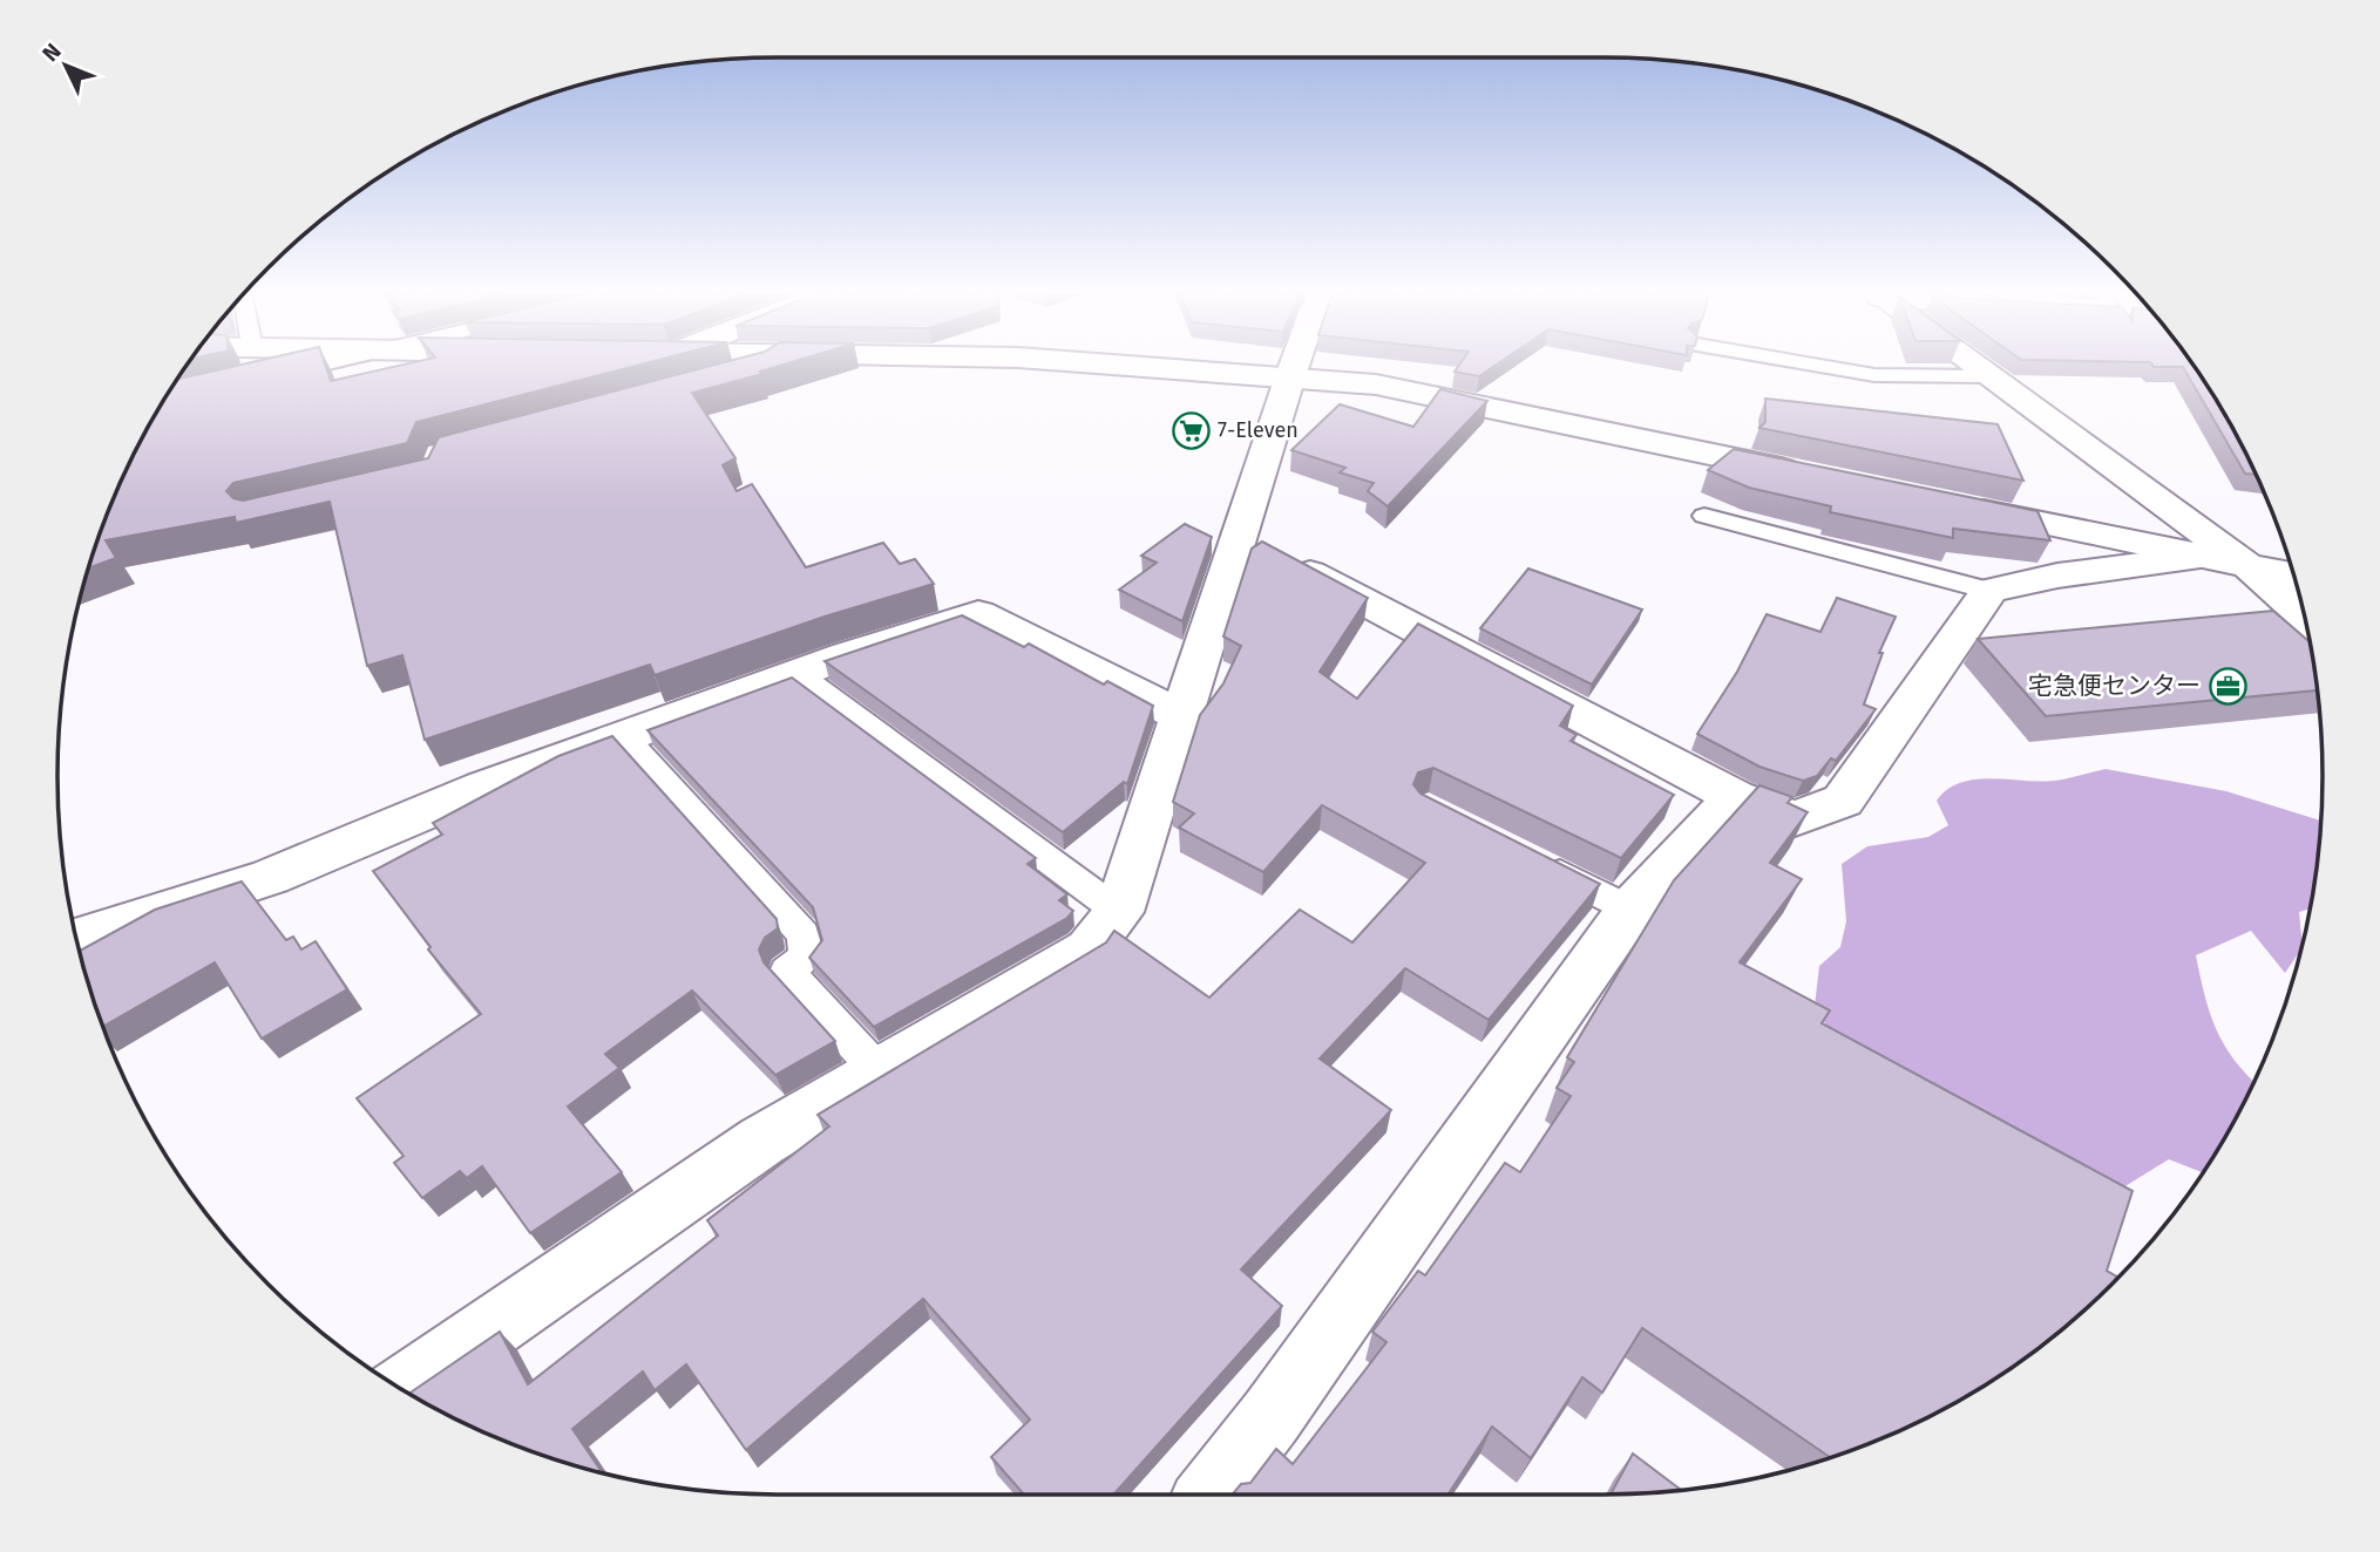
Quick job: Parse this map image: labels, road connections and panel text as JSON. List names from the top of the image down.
{
  "places": {
    "supermarket": ["7-Eleven"],
    "office": ["宅急便センター"]
  },
  "north": "top left"
}
